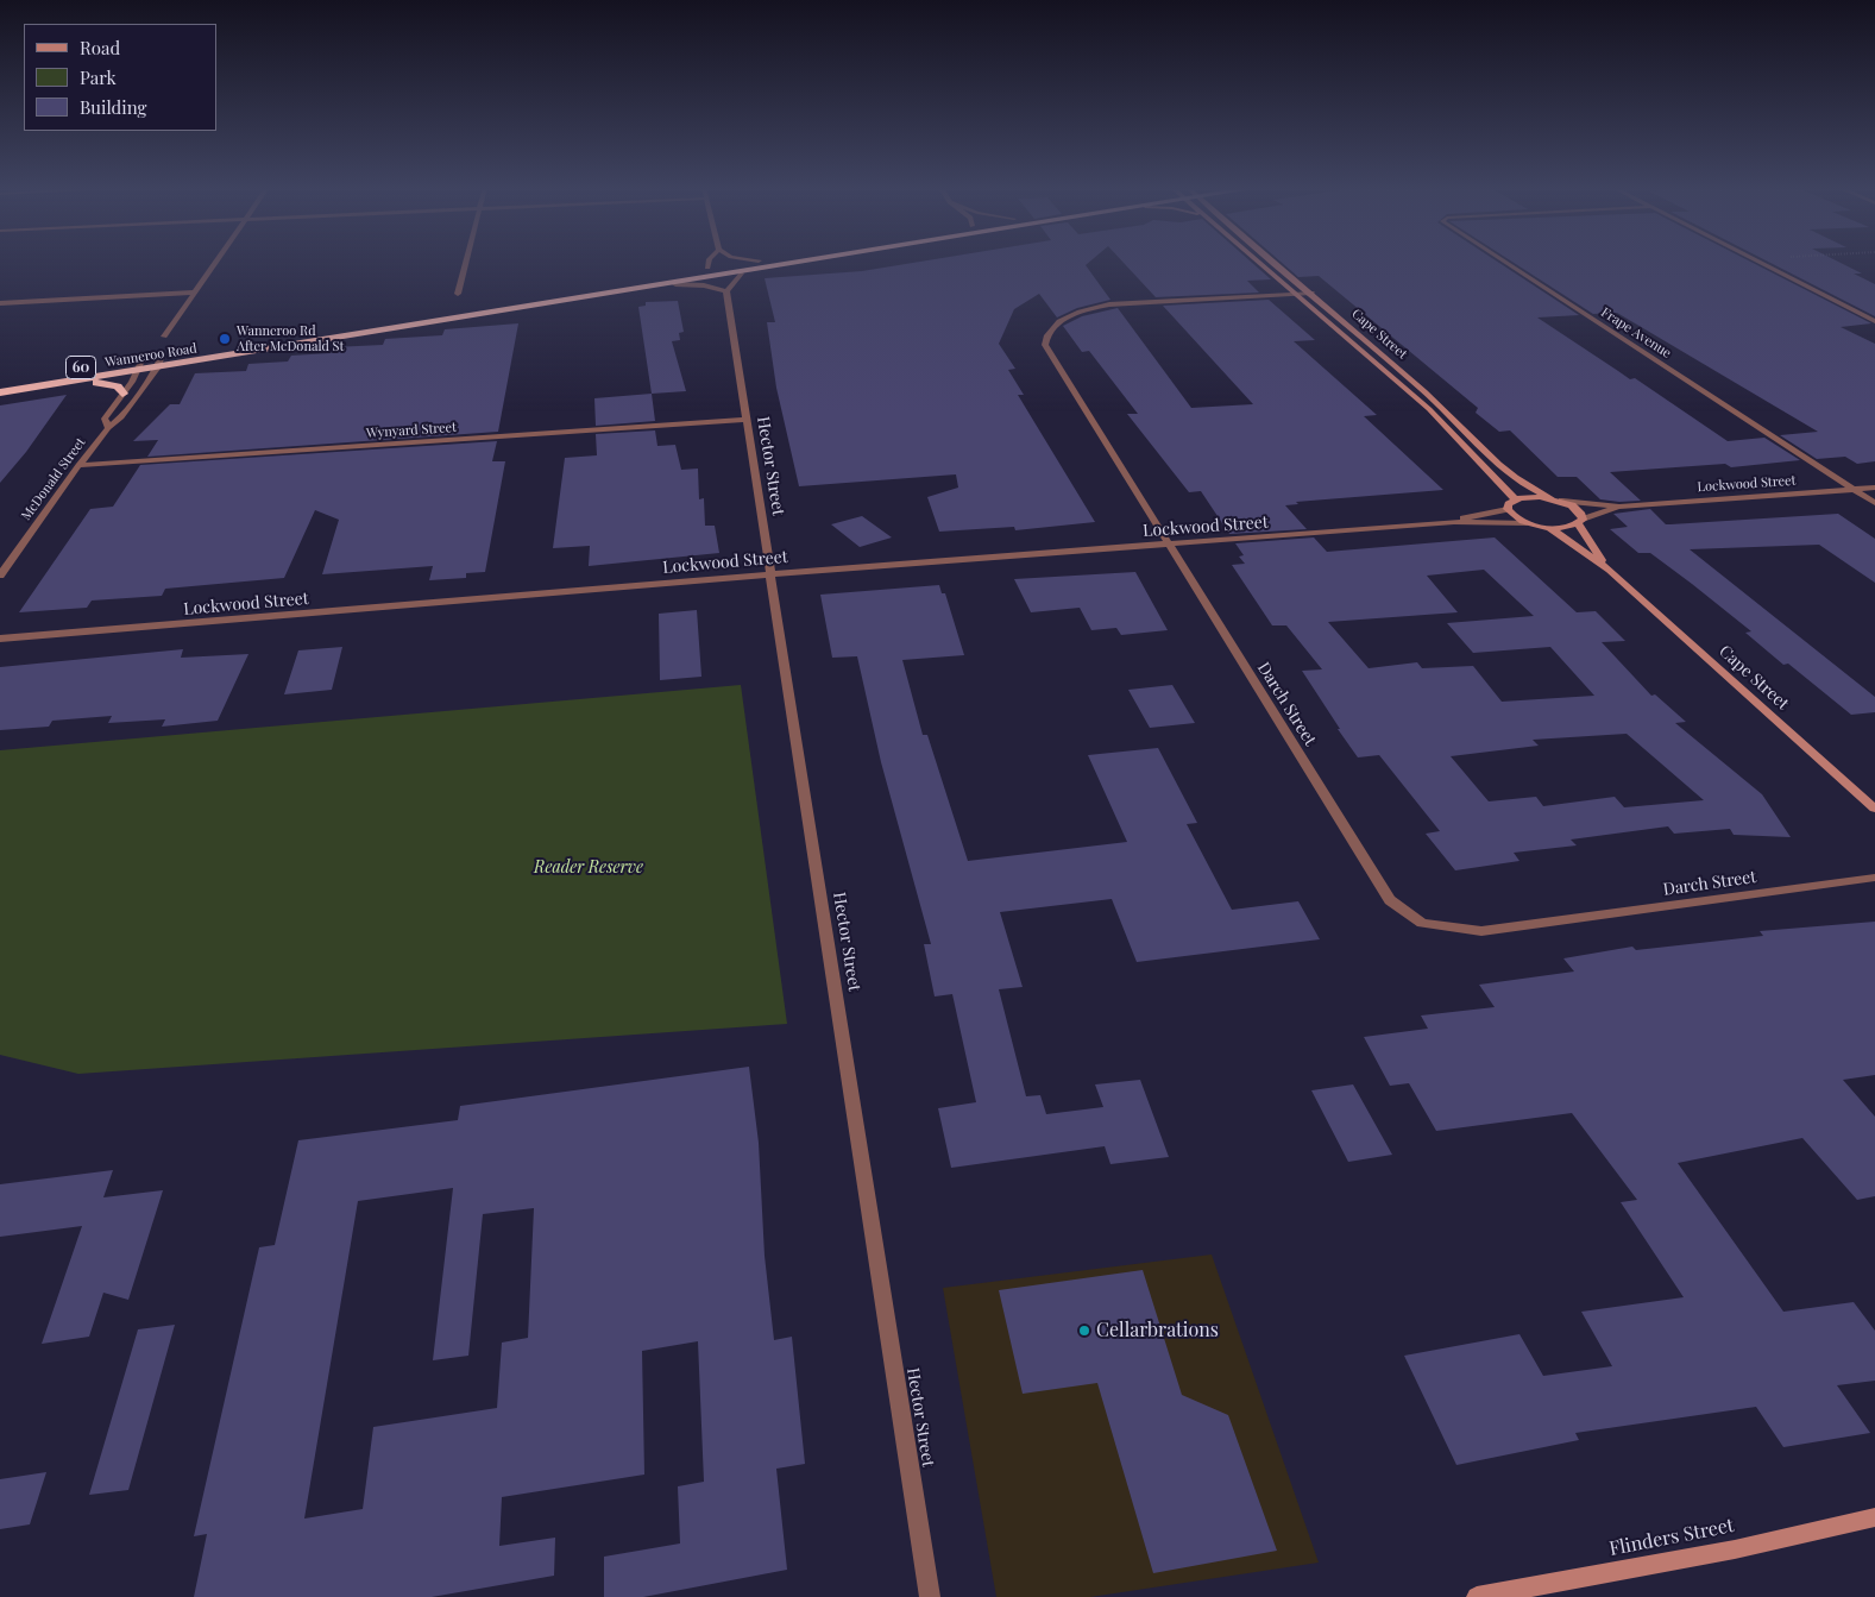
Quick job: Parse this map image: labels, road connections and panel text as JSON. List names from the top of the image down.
{
  "streets": {
    "highway": ["Wanneroo Road", "60"],
    "street": [
      "Frape Avenue",
      "Cape Street",
      "Wynyard Street",
      "Hector Street",
      "McDonald Street",
      "Lockwood Street",
      "Darch Street",
      "Flinders Street"
    ]
  },
  "crossings": [
    ["Frape Avenue", "Lockwood Street"],
    ["Cape Street", "Lockwood Street"],
    ["Cape Street", "Darch Street"],
    ["Wanneroo Road", "McDonald Street"],
    ["Wynyard Street", "Hector Street"],
    ["Wynyard Street", "McDonald Street"],
    ["Hector Street", "Lockwood Street"],
    ["Lockwood Street", "Darch Street"]
  ],
  "parks": ["Reader Reserve"],
  "places": ["Wanneroo Rd After McDonald St", "Cellarbrations"],
  "legend": ["Road", "Park", "Building"]
}
